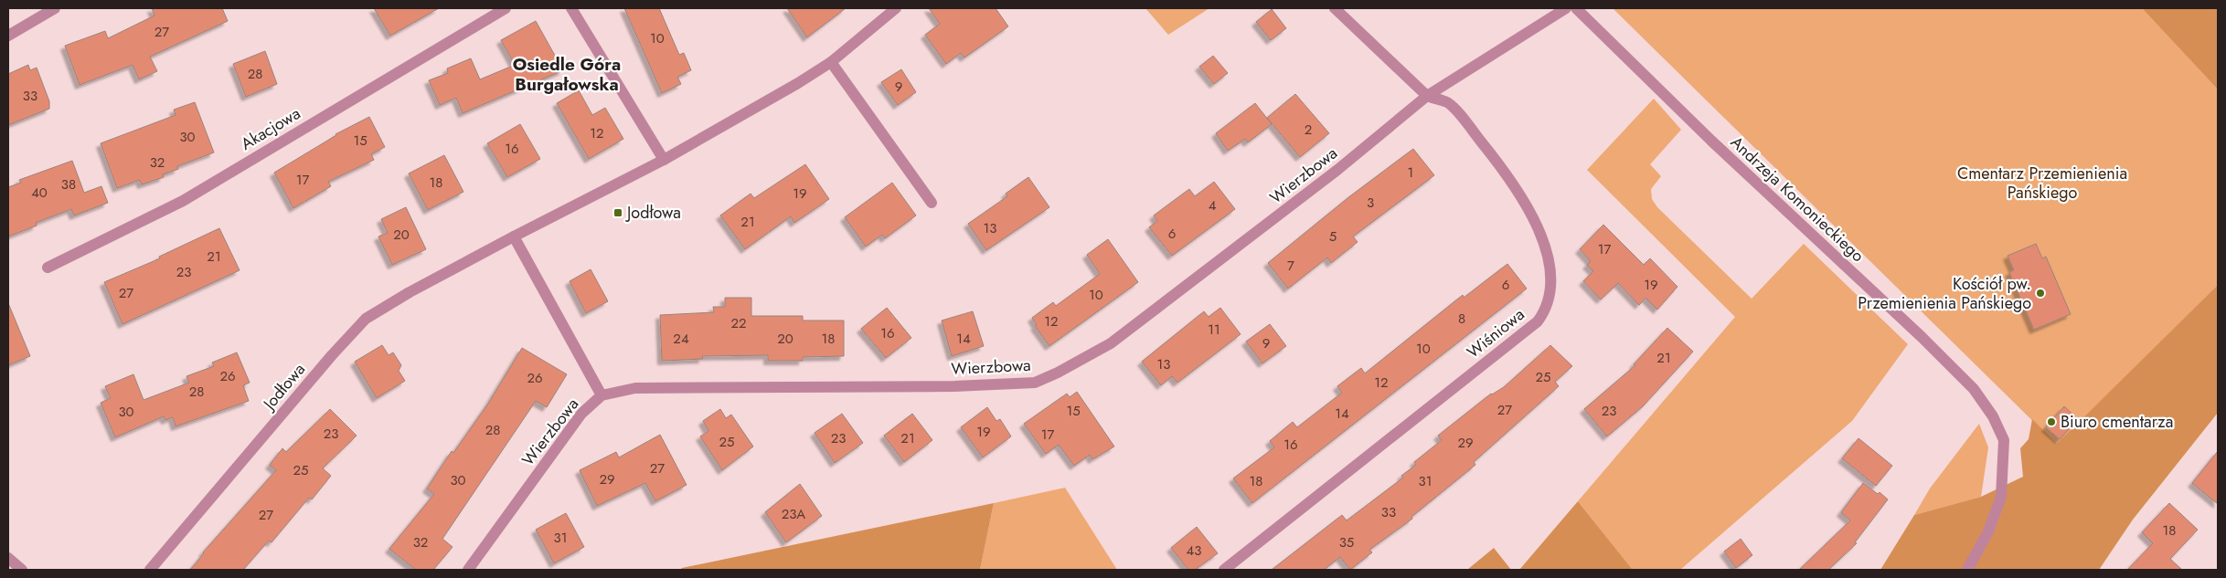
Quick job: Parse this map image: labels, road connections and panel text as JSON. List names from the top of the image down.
{
  "streets": {
    "street": [
      "Akacjowa",
      "Wierzbowa",
      "Andrzeja Komonieckiego",
      "Wiśniowa",
      "Jodłowa"
    ]
  },
  "crossings": [
    ["Wierzbowa", "Wiśniowa"]
  ],
  "districts": ["Osiedle Góra Burgałowska"],
  "parks": ["Cmentarz Przemienienia Pańskiego"],
  "places": {
    "transit": ["Jodłowa"],
    "other": ["Kościół pw. Przemienienia Pańskiego", "Biuro cmentarza"]
  },
  "house_numbers": [
    "27",
    "10",
    "28",
    "9",
    "33",
    "2",
    "12",
    "30",
    "15",
    "16",
    "32",
    "1",
    "17",
    "18",
    "38",
    "40",
    "19",
    "3",
    "4",
    "21",
    "13",
    "6",
    "20",
    "5",
    "17",
    "21",
    "7",
    "23",
    "6",
    "19",
    "27",
    "10",
    "8",
    "12",
    "22",
    "11",
    "16",
    "24",
    "20",
    "18",
    "14",
    "9",
    "10",
    "21",
    "13",
    "26",
    "25",
    "26",
    "12",
    "28",
    "27",
    "15",
    "23",
    "30",
    "14",
    "28",
    "19",
    "23",
    "17",
    "23",
    "21",
    "25",
    "29",
    "16",
    "27",
    "25",
    "29",
    "30",
    "18",
    "31",
    "33",
    "23A",
    "27",
    "18",
    "31",
    "32",
    "35",
    "43"
  ]
}
